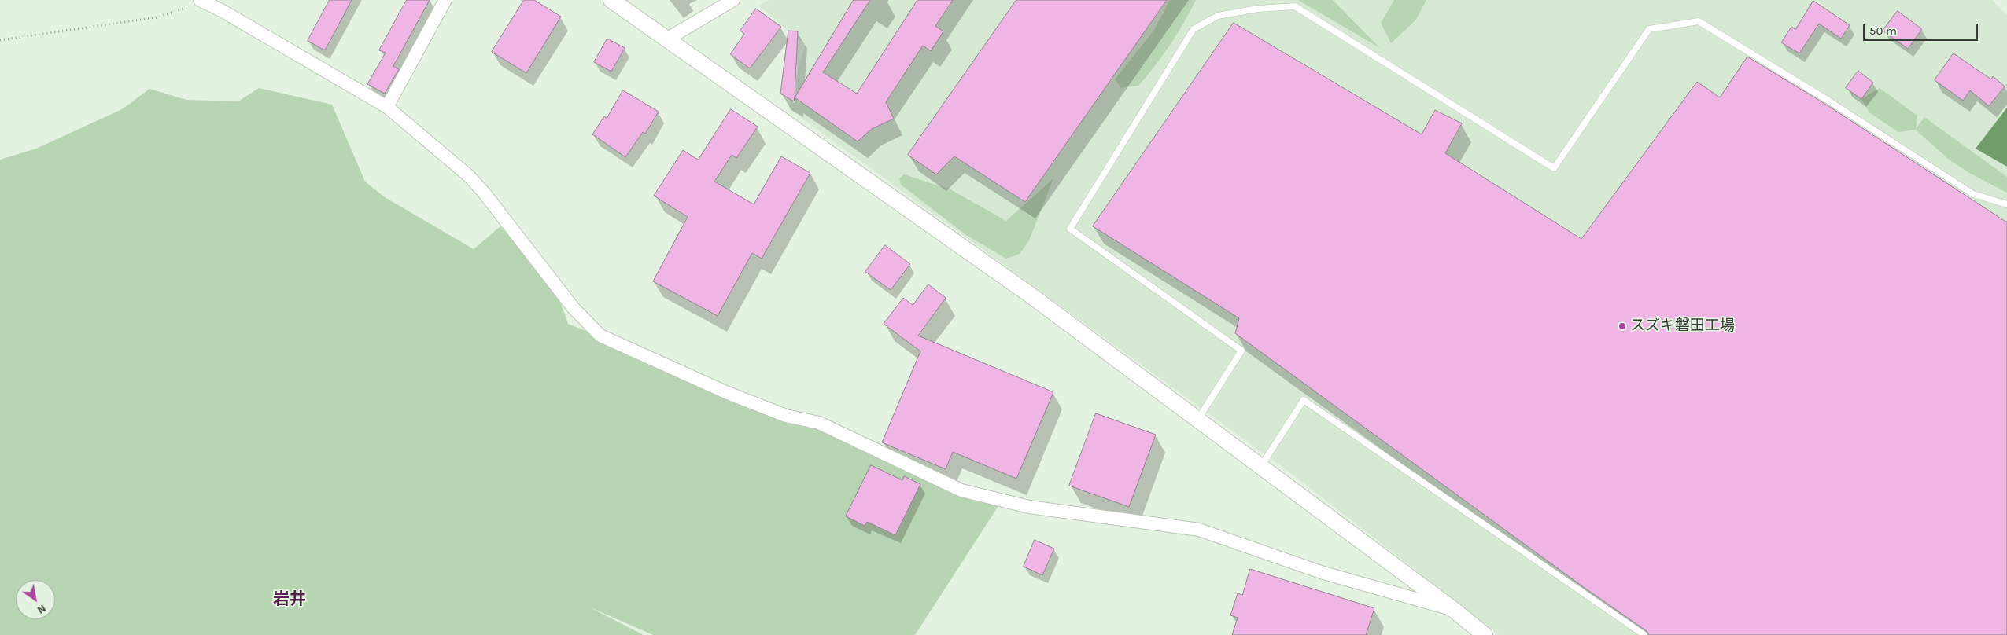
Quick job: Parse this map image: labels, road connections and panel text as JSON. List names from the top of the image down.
{
  "districts": ["岩井"],
  "places": ["スズキ磐田工場"],
  "scale_bar": "50 m",
  "north": "bottom right"
}
